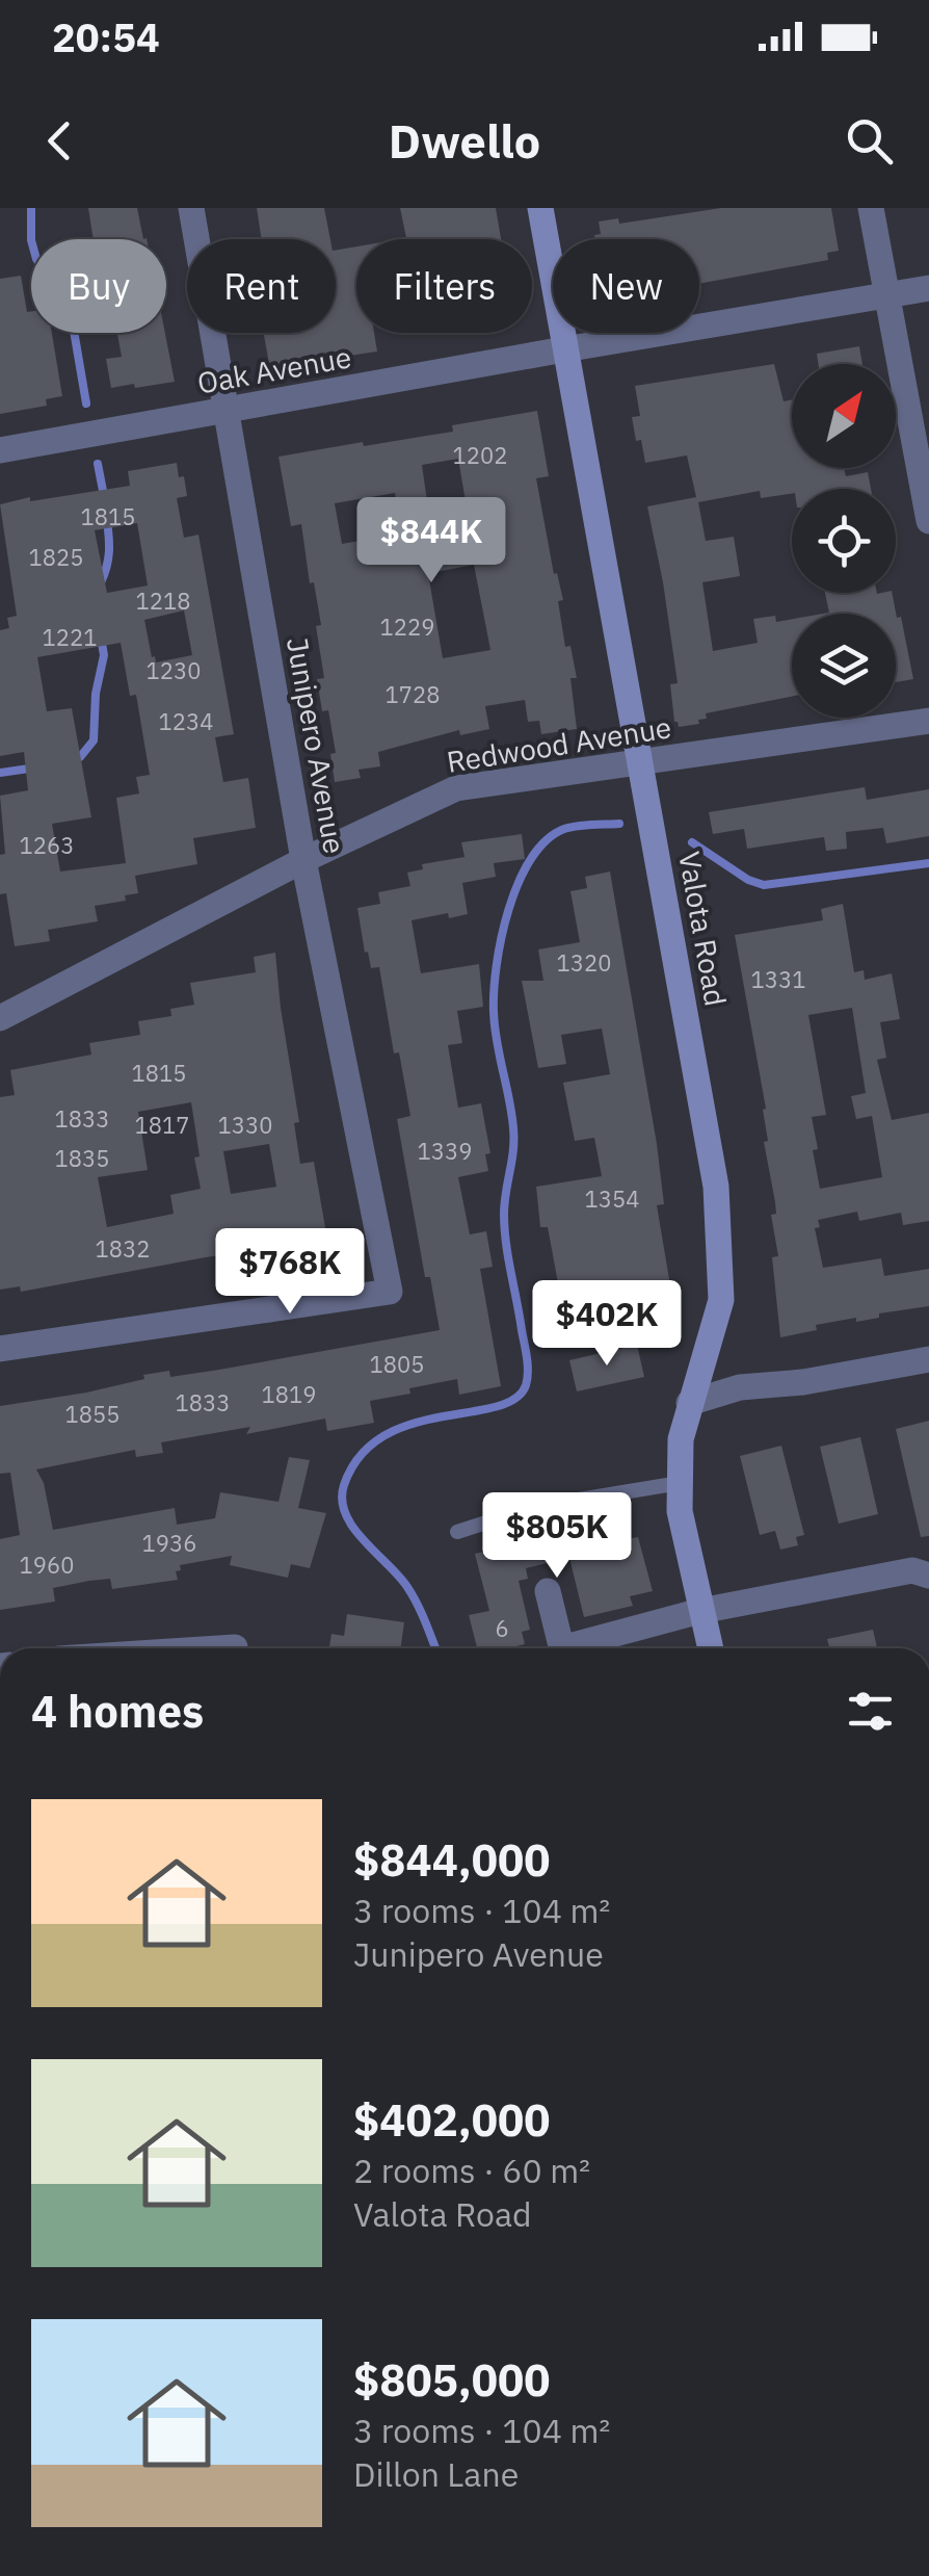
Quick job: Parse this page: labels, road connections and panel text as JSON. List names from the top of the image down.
{
  "streets": {
    "street": [
      "Oak Avenue",
      "Redwood Avenue",
      "Junipero Avenue",
      "Valota Road"
    ]
  },
  "crossings": [
    ["Oak Avenue", "Junipero Avenue"],
    ["Oak Avenue", "Valota Road"],
    ["Redwood Avenue", "Junipero Avenue"],
    ["Redwood Avenue", "Valota Road"]
  ],
  "house_numbers": [
    "1202",
    "1815",
    "1825",
    "1218",
    "1229",
    "1221",
    "1230",
    "1728",
    "1234",
    "1263",
    "1320",
    "1331",
    "1815",
    "1833",
    "1817",
    "1330",
    "1339",
    "1835",
    "1354",
    "1832",
    "1805",
    "1819",
    "1833",
    "1855",
    "1936",
    "1960",
    "6"
  ],
  "north": "top right",
  "page": {
    "status": "20:54",
    "header": "Dwello",
    "chip": [
      "Buy",
      "Rent",
      "Filters",
      "New"
    ],
    "price": [
      "$844K",
      "$768K",
      "$402K",
      "$805K"
    ],
    "heading": "4 homes",
    "list": [
      {
        "name": "$844,000",
        "note": "3 rooms · 104 m² · Junipero Avenue"
      },
      {
        "name": "$402,000",
        "note": "2 rooms · 60 m² · Valota Road"
      },
      {
        "name": "$805,000",
        "note": "3 rooms · 104 m² · Dillon Lane"
      }
    ]
  }
}
